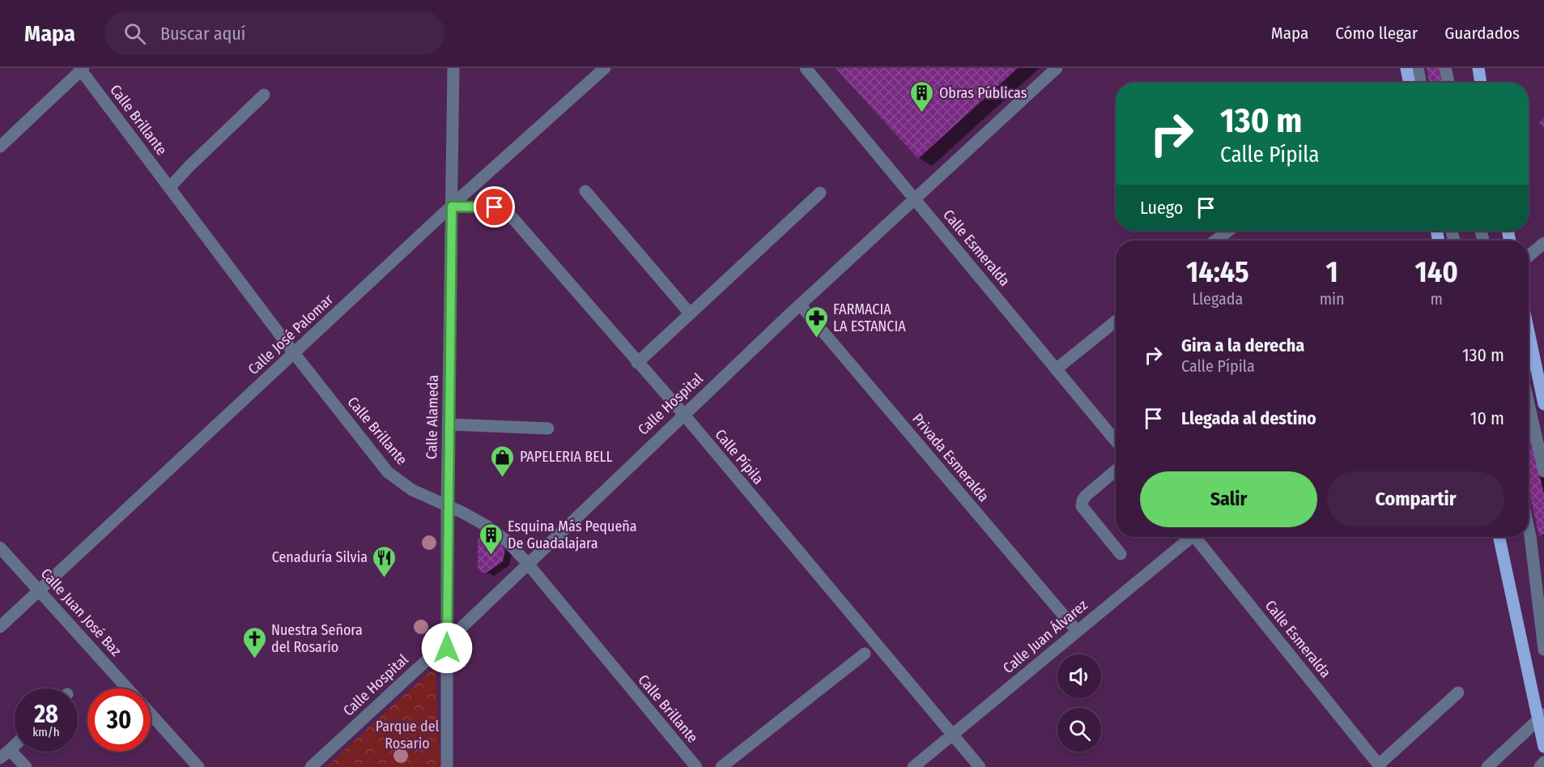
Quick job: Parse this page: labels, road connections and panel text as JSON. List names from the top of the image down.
{
  "streets": {
    "street": [
      "Calle Brillante",
      "Calle Esmeralda",
      "Calle José Palomar",
      "Calle Hospital",
      "Calle Alameda",
      "Calle Pípila",
      "Privada Esmeralda",
      "Calle Juan José Baz",
      "Calle Juan Álvarez"
    ]
  },
  "crossings": [
    ["Calle Brillante", "Calle José Palomar"],
    ["Calle Brillante", "Calle Hospital"],
    ["Calle Brillante", "Calle Alameda"],
    ["Calle Esmeralda", "Calle Hospital"],
    ["Calle José Palomar", "Calle Alameda"],
    ["Calle José Palomar", "Calle Pípila"],
    ["Calle José Palomar", "Calle Juan José Baz"],
    ["Calle Hospital", "Calle Alameda"],
    ["Calle Hospital", "Calle Pípila"],
    ["Calle Hospital", "Privada Esmeralda"],
    ["Calle Alameda", "Calle Pípila"],
    ["Calle Pípila", "Calle Juan Álvarez"],
    ["Privada Esmeralda", "Calle Juan Álvarez"]
  ],
  "parks": ["Parque del Rosario"],
  "places": {
    "building": ["Obras Públicas", "Esquina Más Pequeña De Guadalajara"],
    "pharmacy": ["FARMACIA LA ESTANCIA"],
    "shop": ["PAPELERIA BELL"],
    "restaurant": ["Cenaduría Silvia"],
    "church": ["Nuestra Señora del Rosario"]
  },
  "page": {
    "header": "Mapa",
    "search": "Buscar aquí",
    "nav": ["Mapa", "Cómo llegar", "Guardados"],
    "turn": ["130 m", "Calle Pípila"],
    "then": "Luego",
    "eta": [
      "14:45",
      "Llegada",
      "1",
      "min",
      "140",
      "m"
    ],
    "list": [
      {
        "name": "Gira a la derecha",
        "note": "Calle Pípila",
        "value": "130 m"
      },
      {
        "name": "Llegada al destino",
        "value": "10 m"
      }
    ],
    "buttons": ["Salir", "Compartir"],
    "speed": "28 km/h",
    "limit": "30"
  }
}
